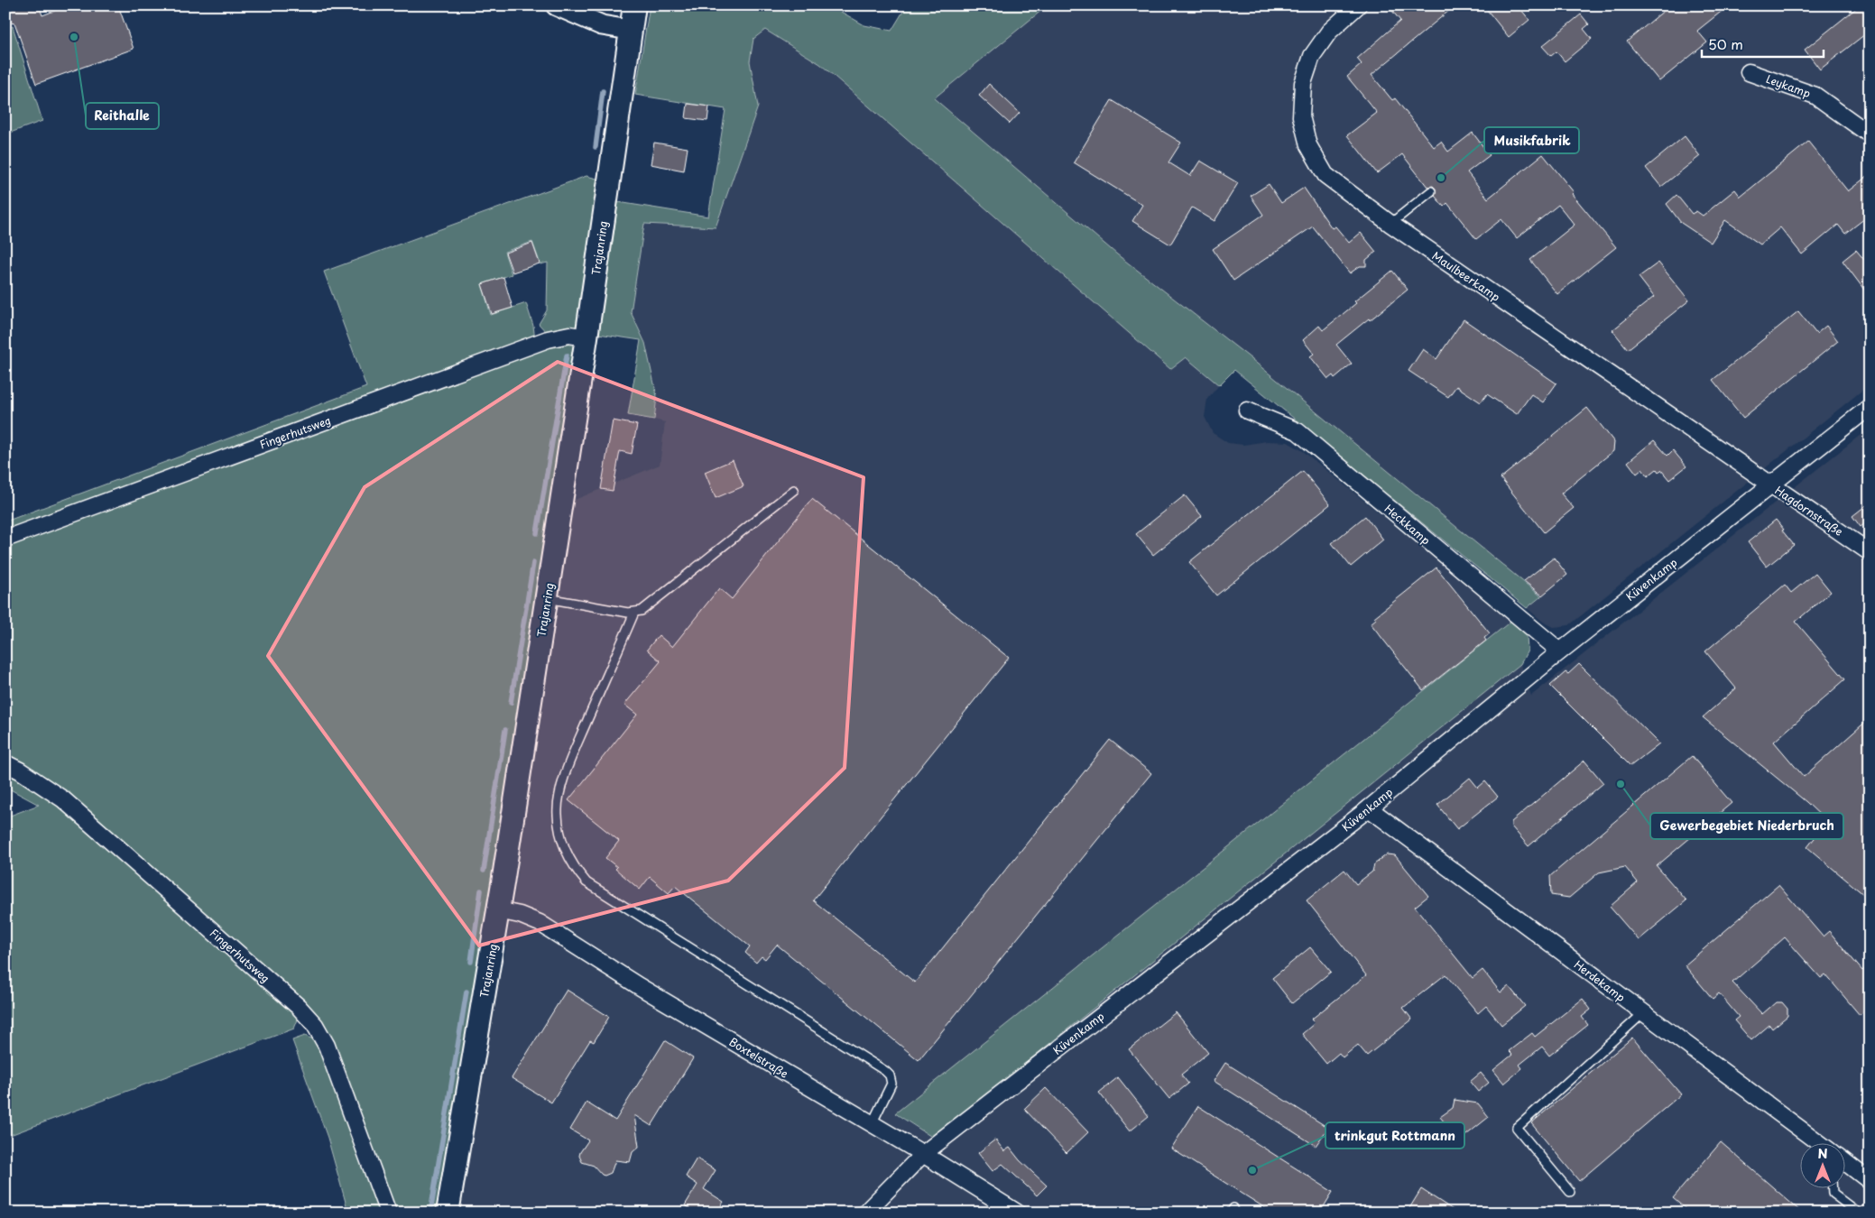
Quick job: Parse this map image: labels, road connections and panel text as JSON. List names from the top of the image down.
{
  "streets": {
    "main road": ["Trajanring"],
    "street": [
      "Leykamp",
      "Maulbeerkamp",
      "Fingerhutsweg",
      "Hagdornstraße",
      "Heckkamp",
      "Küvenkamp",
      "Herdekamp",
      "Boxtelstraße"
    ]
  },
  "crossings": [
    ["Trajanring", "Fingerhutsweg"],
    ["Trajanring", "Boxtelstraße"],
    ["Maulbeerkamp", "Hagdornstraße"],
    ["Maulbeerkamp", "Küvenkamp"],
    ["Hagdornstraße", "Küvenkamp"],
    ["Heckkamp", "Küvenkamp"],
    ["Küvenkamp", "Herdekamp"],
    ["Küvenkamp", "Boxtelstraße"]
  ],
  "places": [
    "Reithalle",
    "Musikfabrik",
    "Gewerbegebiet Niederbruch",
    "trinkgut Rottmann"
  ],
  "scale_bar": "50 m",
  "north": "top"
}
